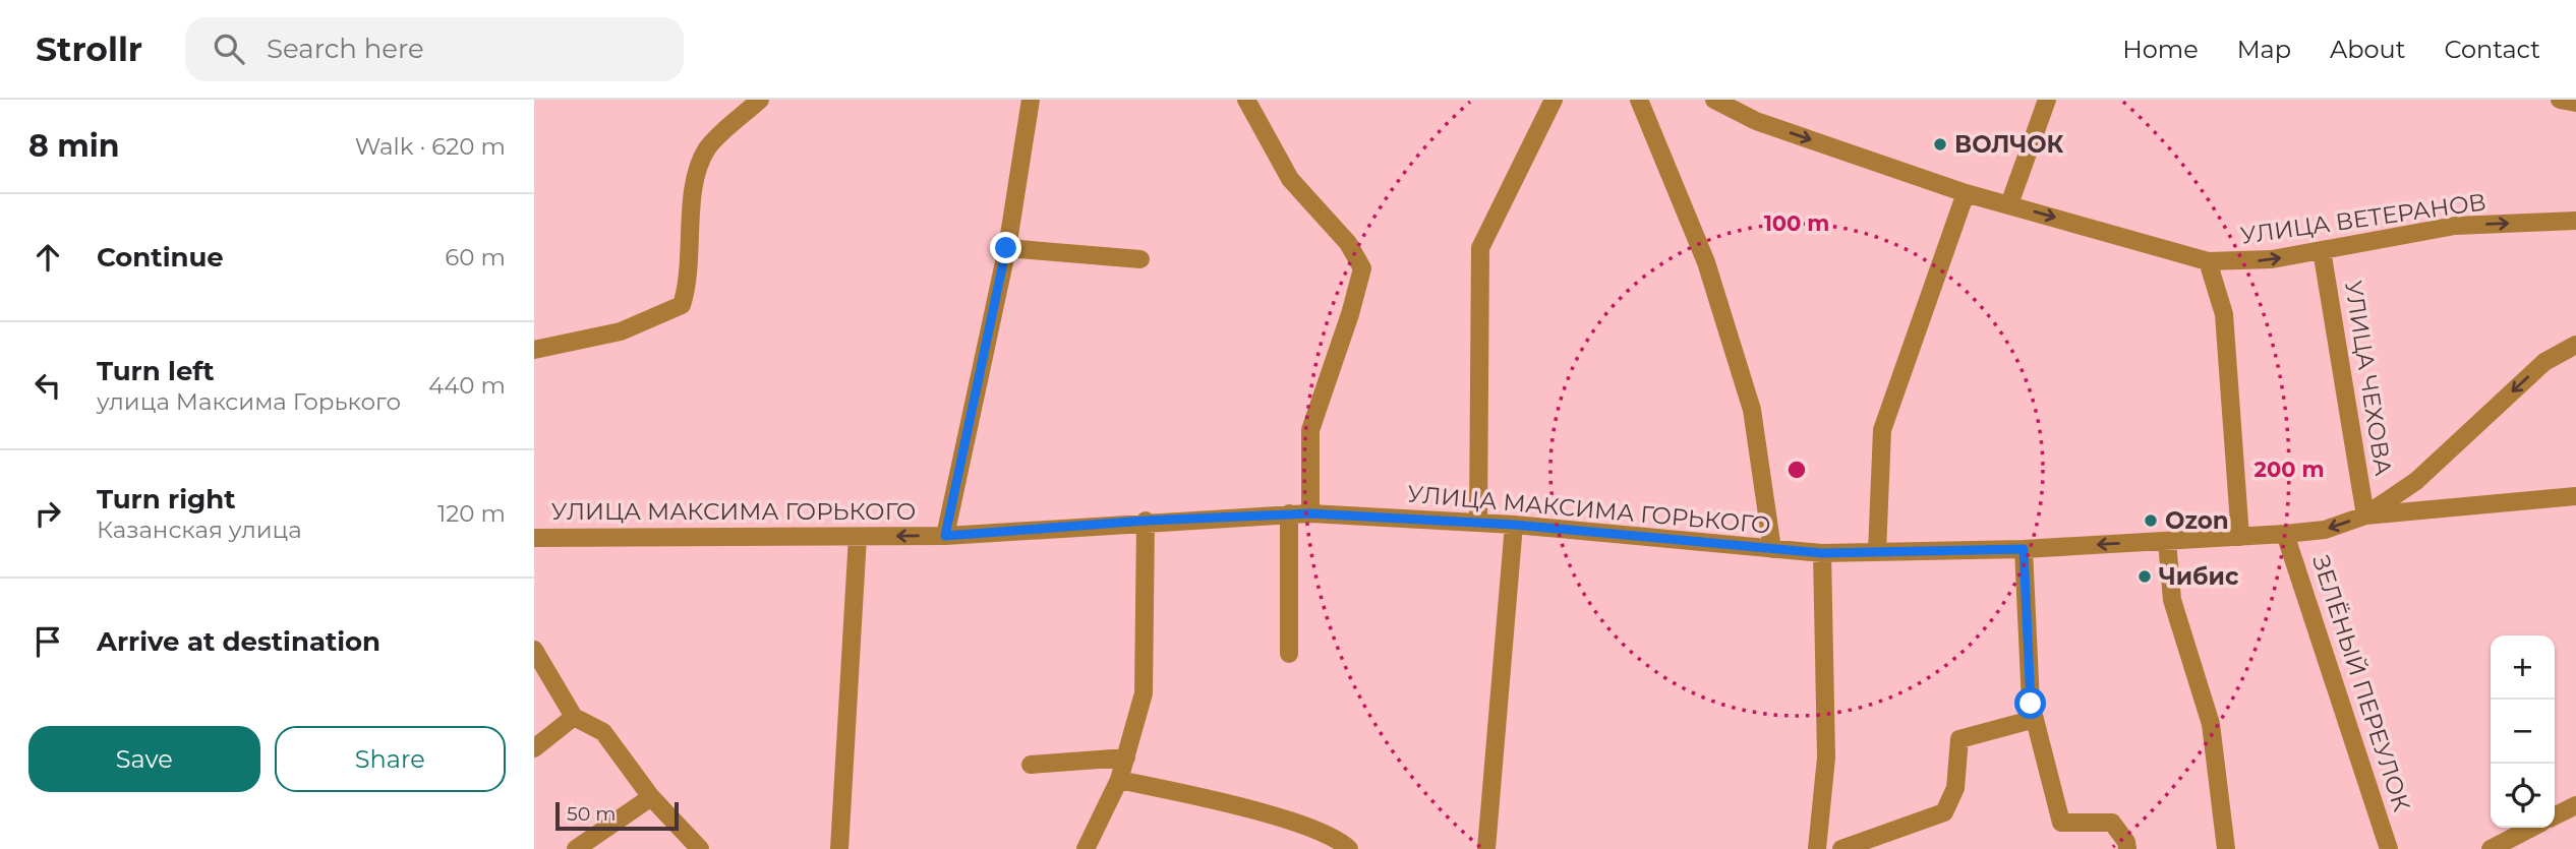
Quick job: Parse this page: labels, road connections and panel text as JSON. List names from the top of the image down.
{
  "streets": {
    "street": [
      "УЛИЦА ВЕТЕРАНОВ",
      "УЛИЦА ЧЕХОВА",
      "УЛИЦА МАКСИМА ГОРЬКОГО",
      "ЗЕЛЁНЫЙ ПЕРЕУЛОК"
    ]
  },
  "crossings": [
    ["УЛИЦА ВЕТЕРАНОВ", "УЛИЦА ЧЕХОВА"],
    ["УЛИЦА ЧЕХОВА", "УЛИЦА МАКСИМА ГОРЬКОГО"],
    ["УЛИЦА МАКСИМА ГОРЬКОГО", "ЗЕЛЁНЫЙ ПЕРЕУЛОК"]
  ],
  "one_way": ["УЛИЦА ВЕТЕРАНОВ"],
  "places": ["ВОЛЧОК", "Ozon", "Чибис"],
  "scale_bar": "50 m",
  "page": {
    "header": "Strollr",
    "search": "Search here",
    "nav": [
      "Home",
      "Map",
      "About",
      "Contact"
    ],
    "heading": ["8 min", "Walk · 620 m"],
    "list": [
      ["Continue", "60 m"],
      ["Turn left", "улица Максима Горького", "440 m"],
      ["Turn right", "Казанская улица", "120 m"],
      "Arrive at destination"
    ],
    "map_buttons": ["+", "−"],
    "buttons": ["Save", "Share"],
    "scale": "50 m"
  },
  "rings": ["100 m", "200 m"]
}
